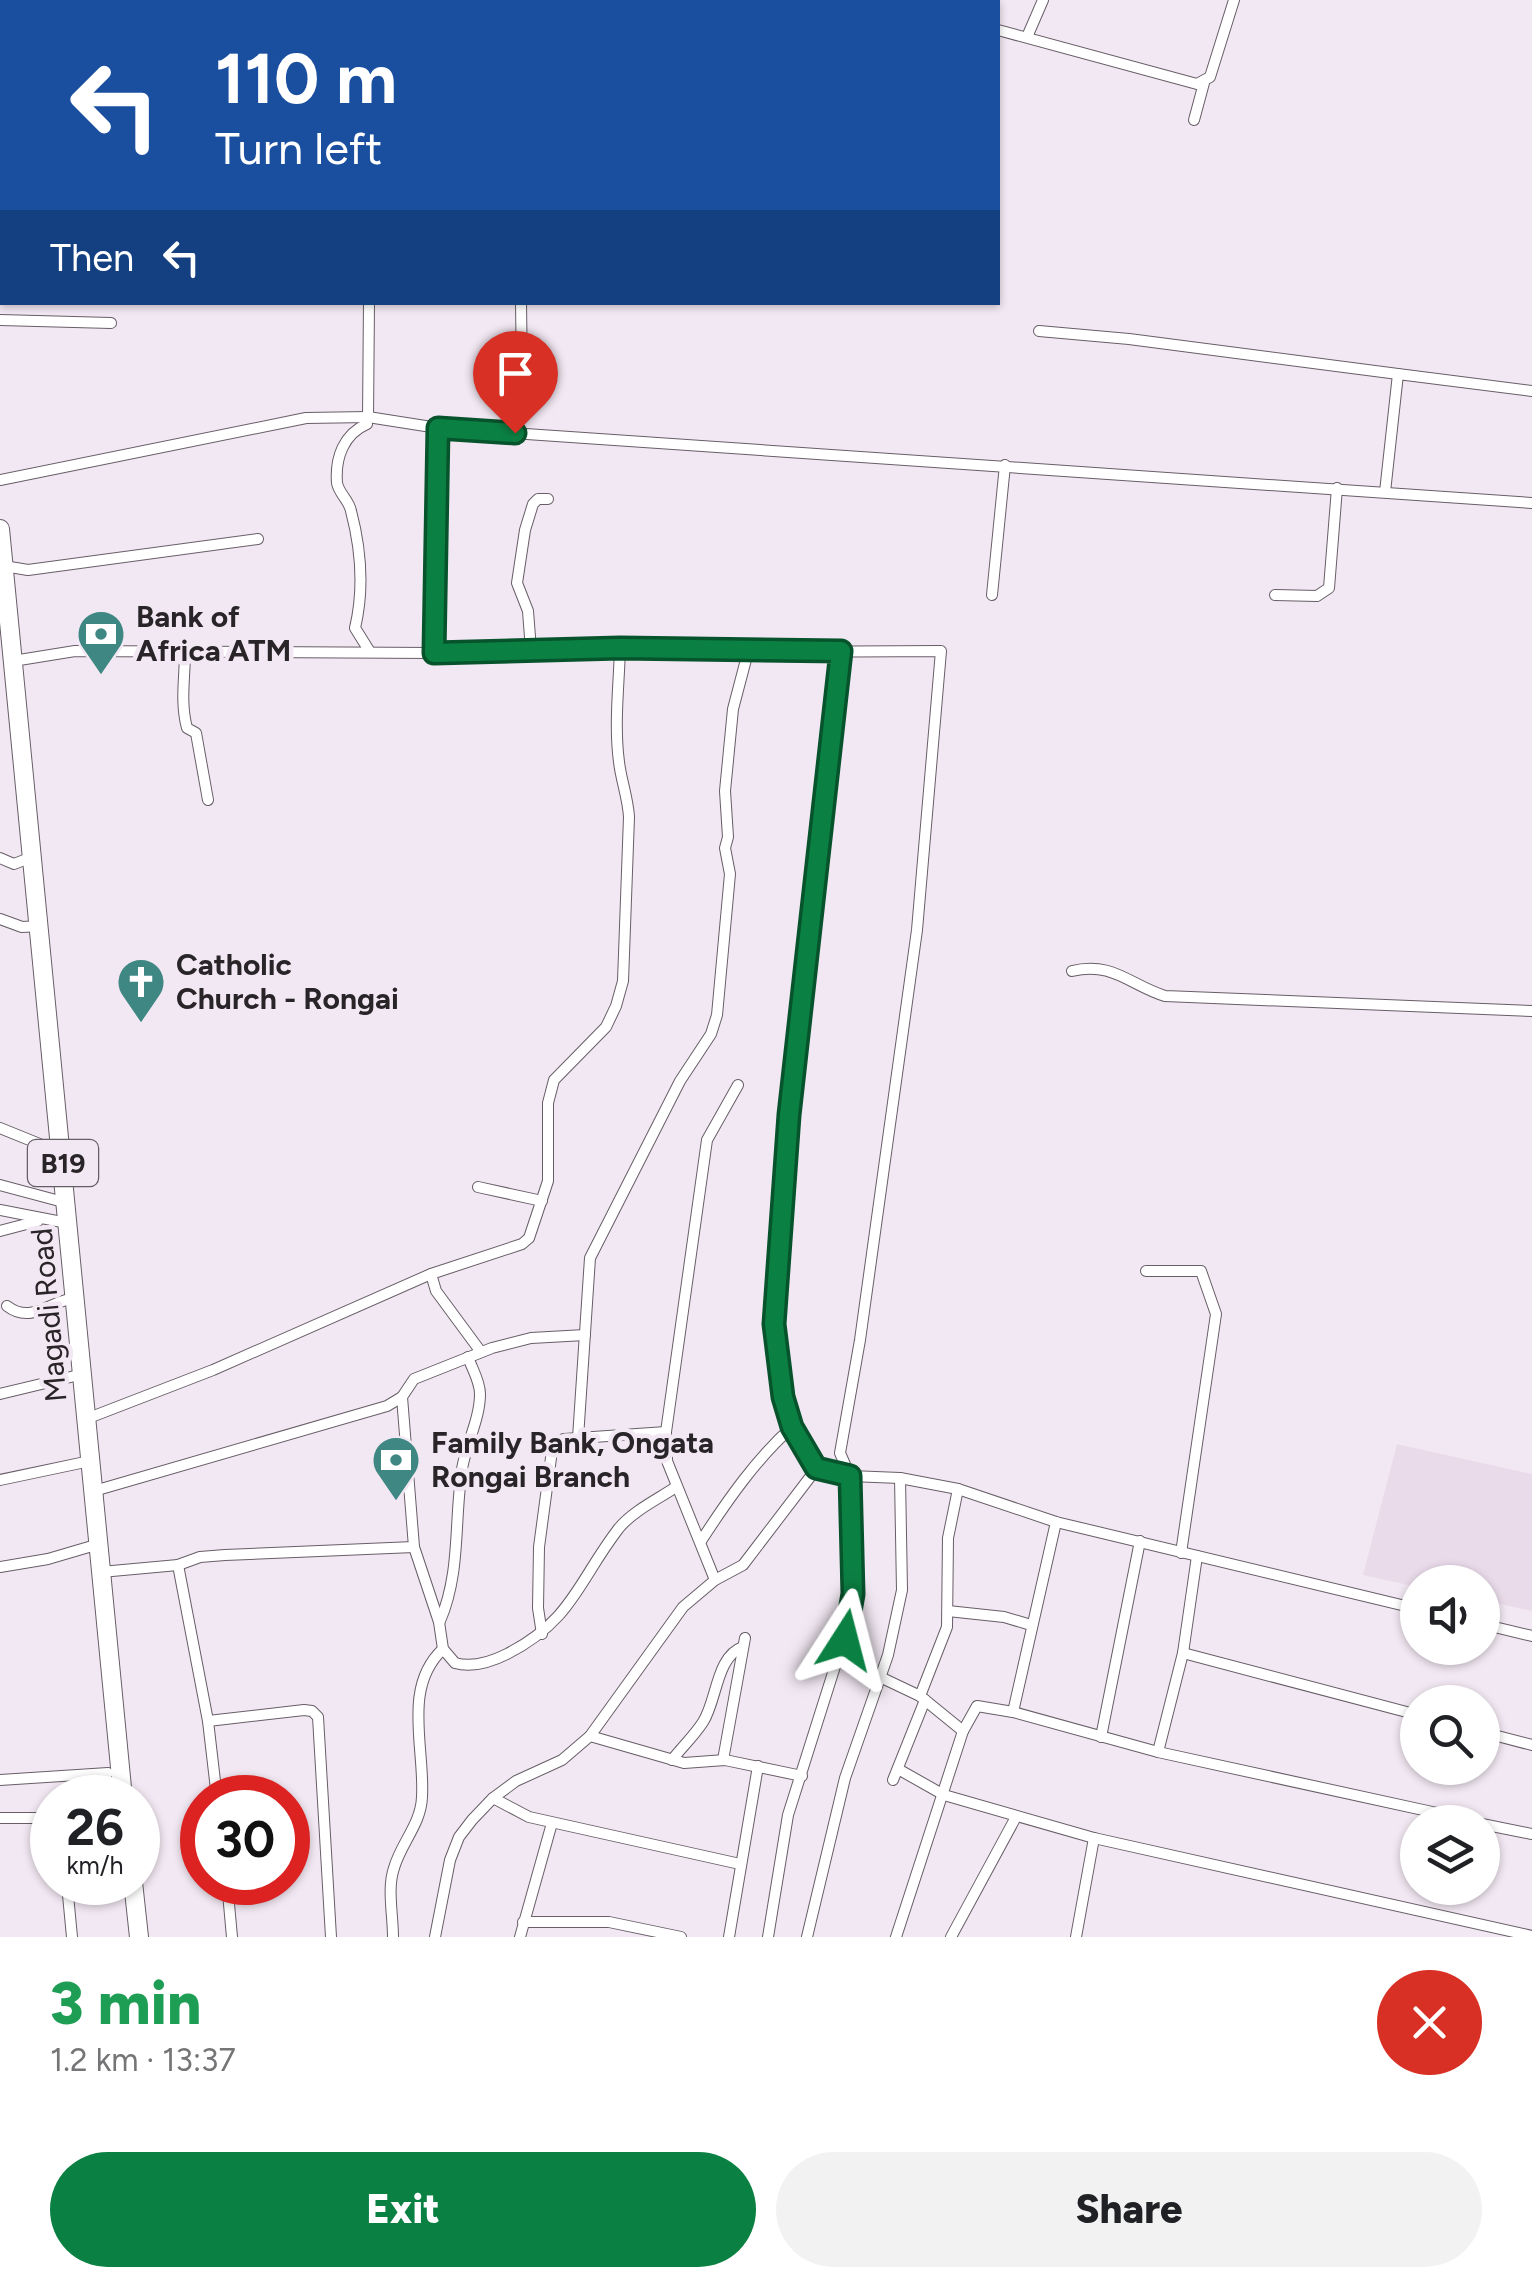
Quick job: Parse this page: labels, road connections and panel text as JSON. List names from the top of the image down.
{
  "streets": {
    "highway": ["B19", "Magadi Road"]
  },
  "places": {
    "bank": ["Bank of Africa ATM", "Family Bank, Ongata Rongai Branch"],
    "church": ["Catholic Church - Rongai"]
  },
  "page": {
    "turn": ["110 m", "Turn left"],
    "then": "Then",
    "speed": "26 km/h",
    "limit": "30",
    "heading": ["3 min", "1.2 km · 13:37"],
    "buttons": ["Exit", "Share"]
  }
}
